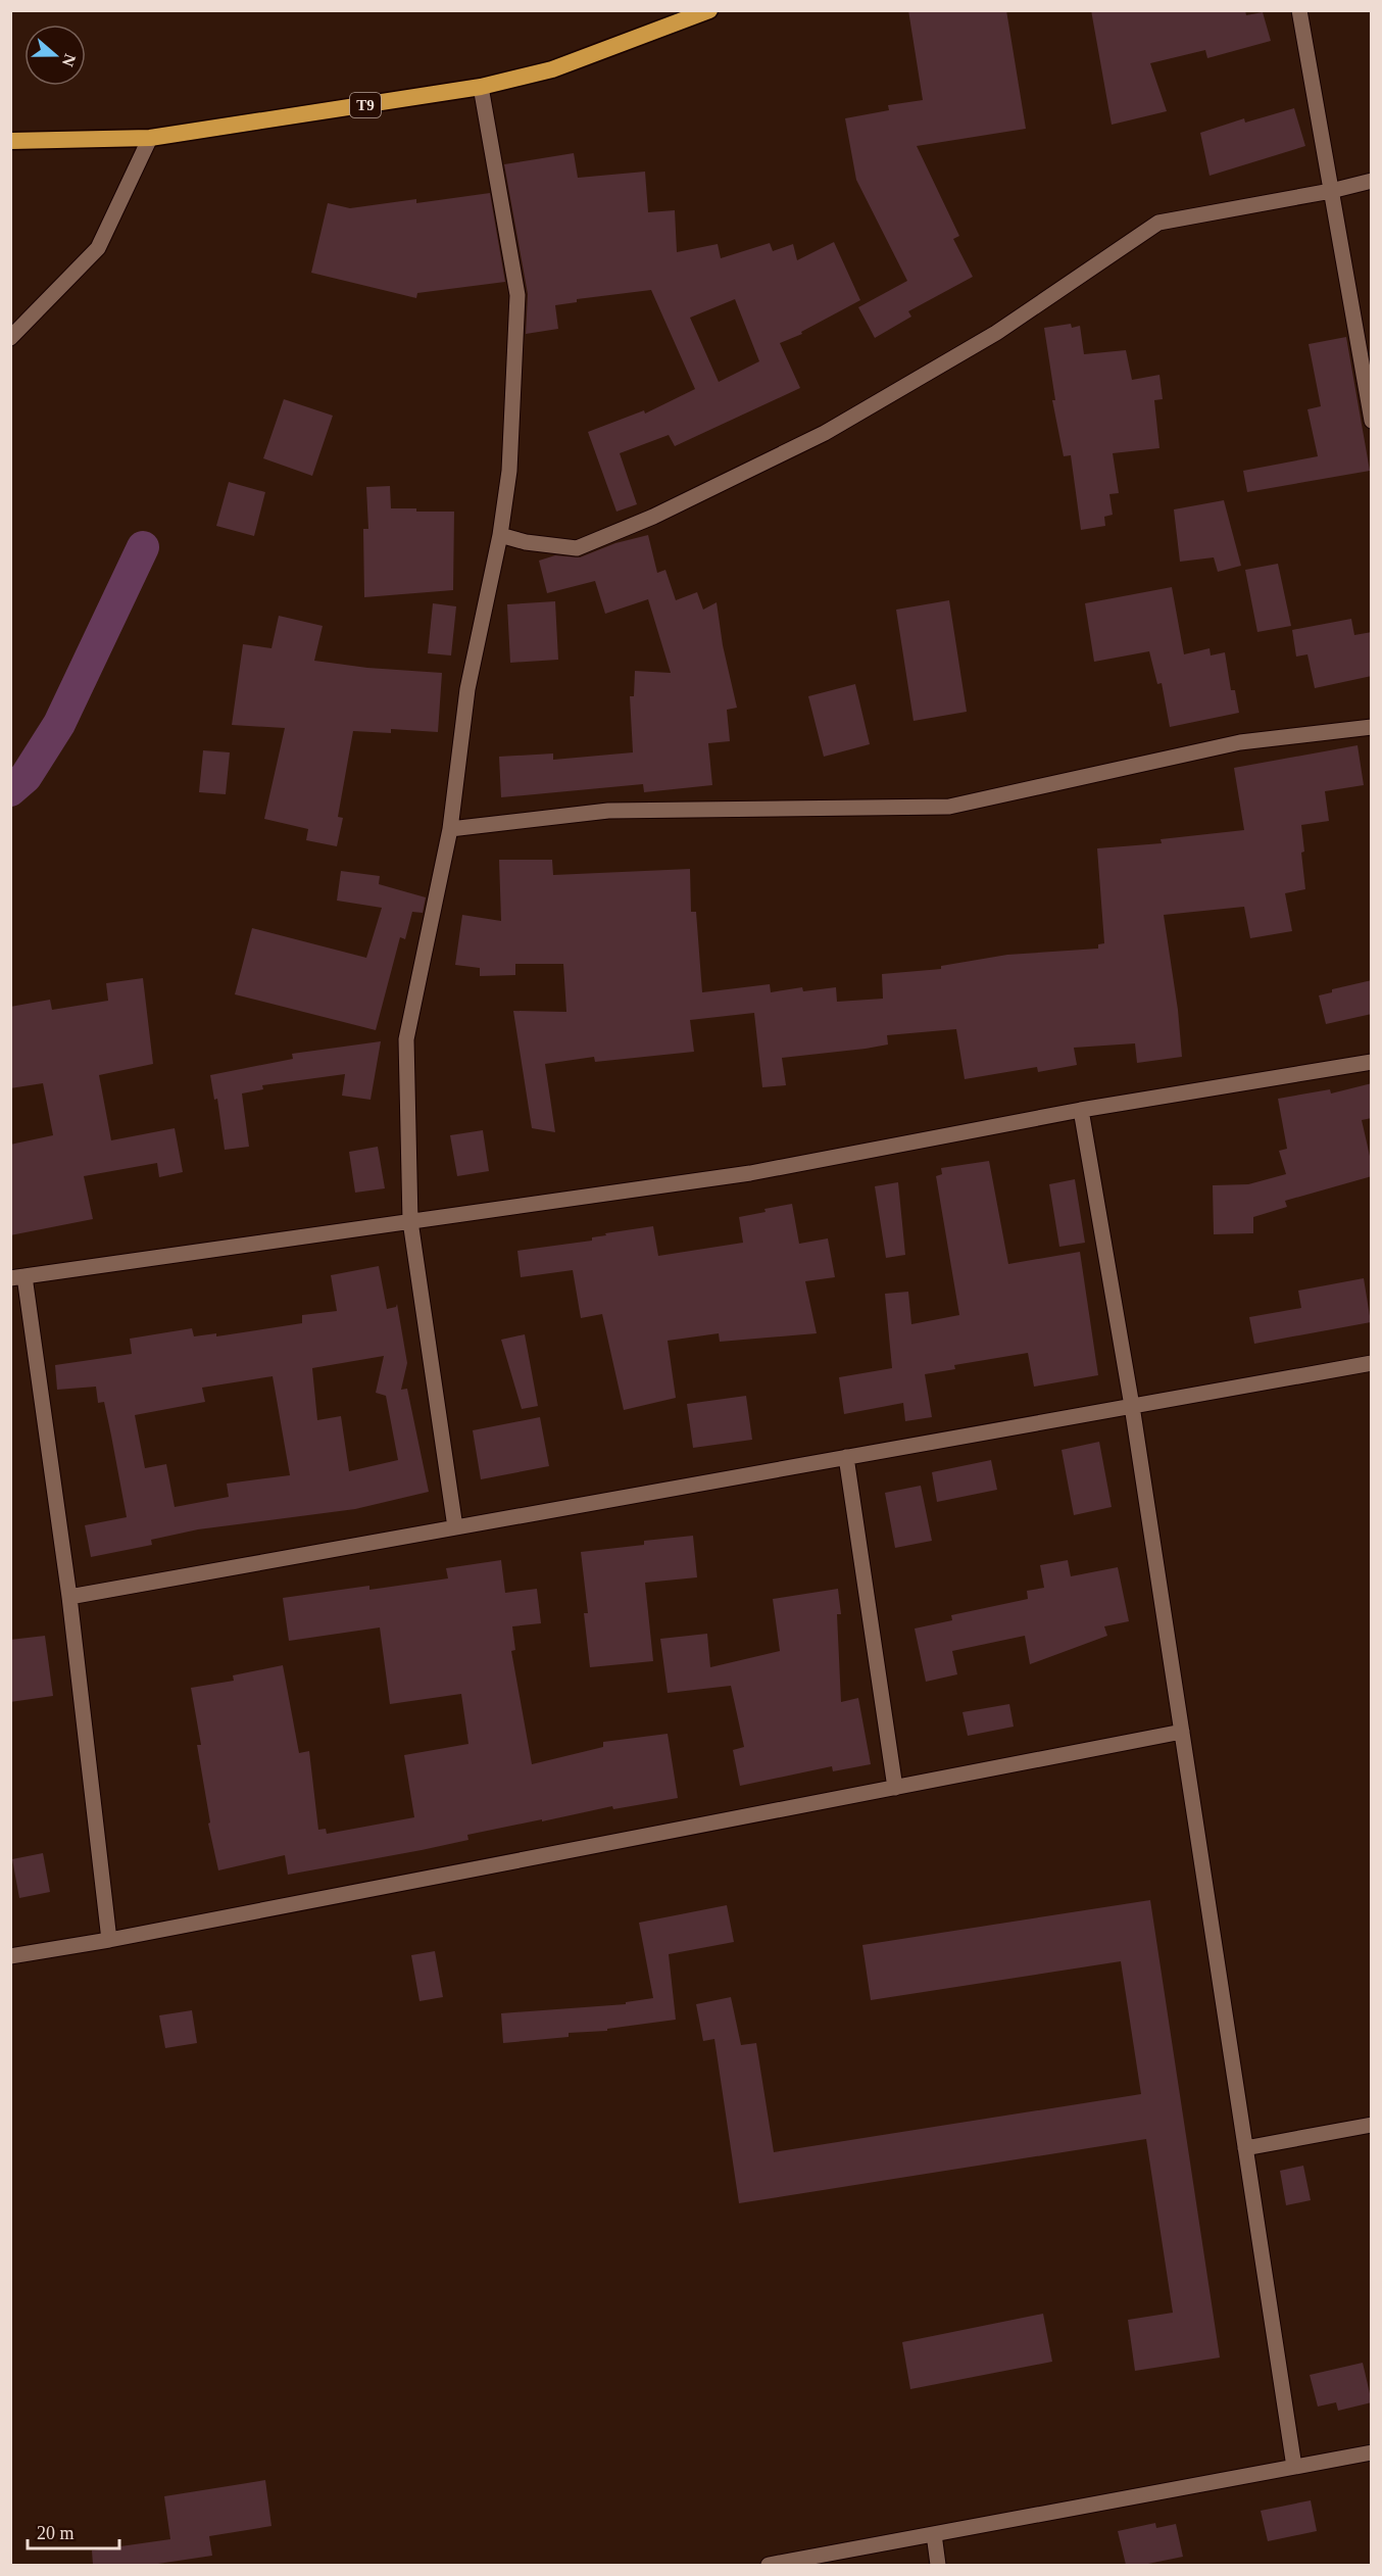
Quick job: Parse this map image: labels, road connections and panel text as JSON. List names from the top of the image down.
{
  "streets": {
    "highway": ["T9"]
  },
  "scale_bar": "20 m",
  "north": "right"
}
